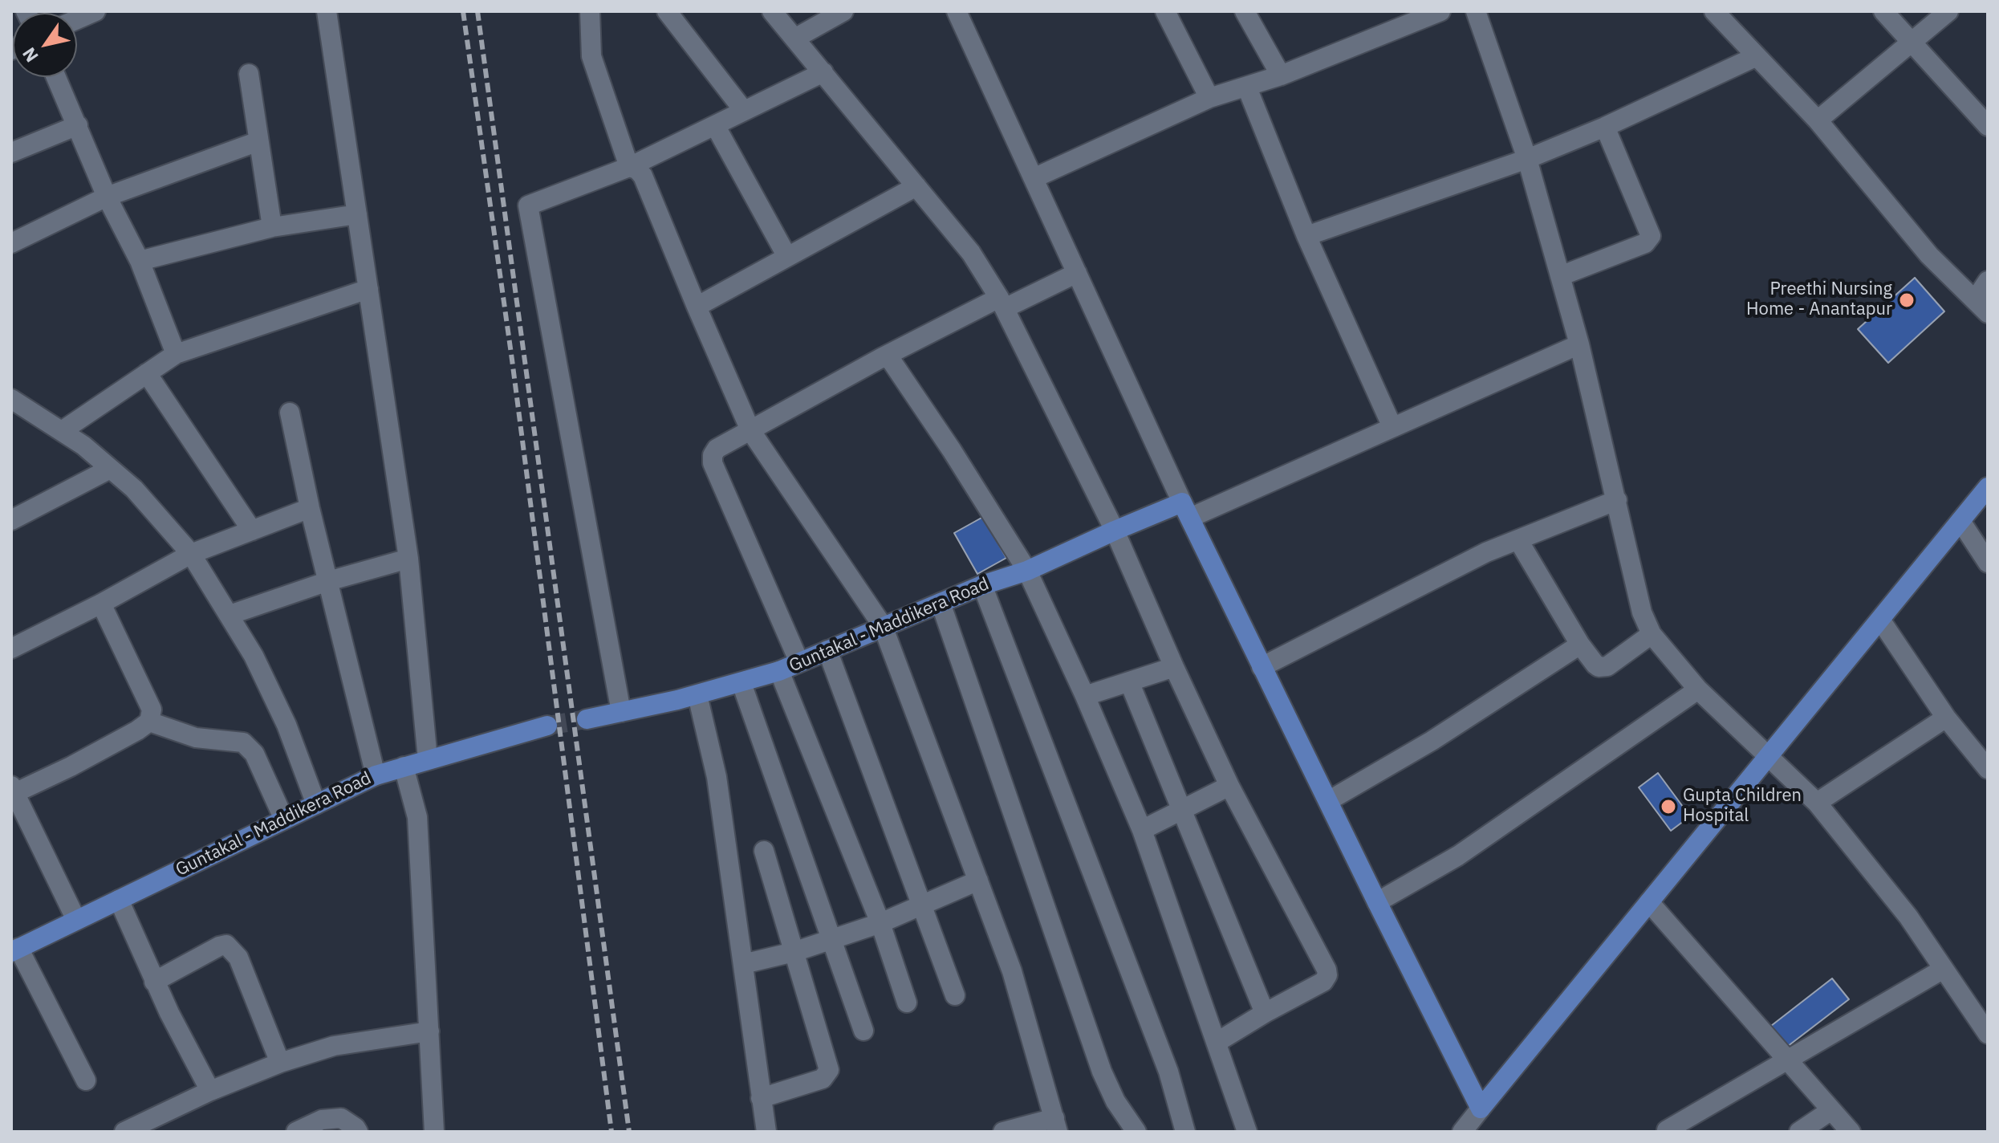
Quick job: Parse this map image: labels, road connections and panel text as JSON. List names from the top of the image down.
{
  "streets": {
    "main road": ["Guntakal - Maddikera Road"]
  },
  "places": ["Preethi Nursing Home - Anantapur", "Gupta Children Hospital"],
  "north": "bottom left"
}
